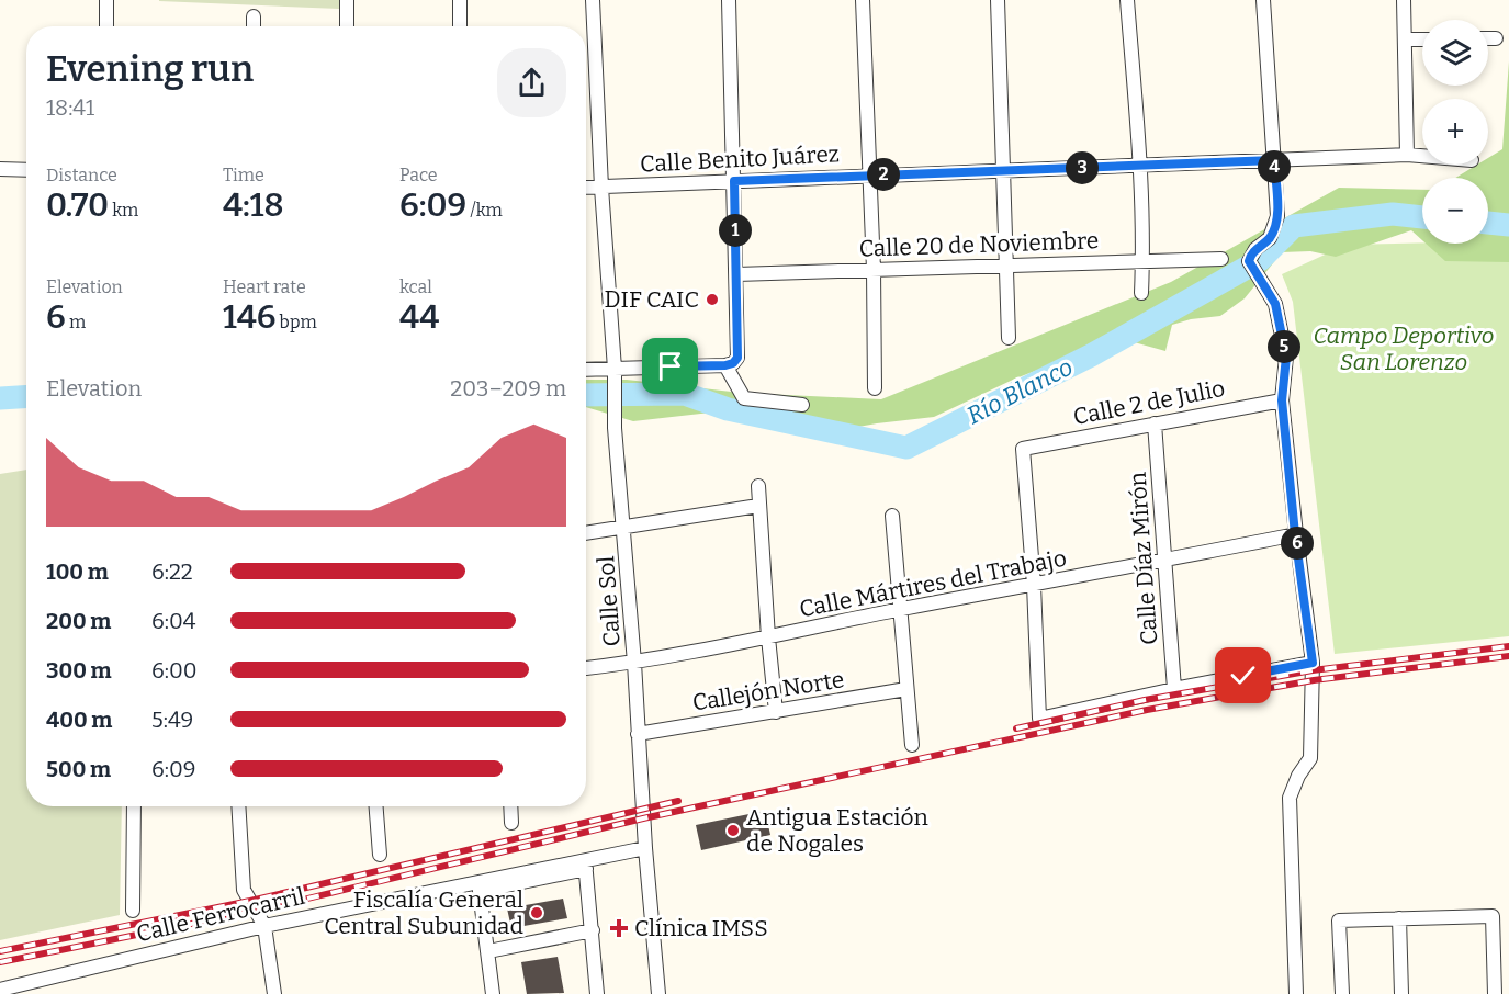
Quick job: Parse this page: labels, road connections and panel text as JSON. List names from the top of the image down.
{
  "streets": {
    "street": [
      "Calle Benito Juárez",
      "Calle 20 de Noviembre",
      "Calle 2 de Julio",
      "Calle Díaz Mirón",
      "Calle Mártires del Trabajo",
      "Calle Sol",
      "Callejón Norte",
      "Calle Ferrocarril"
    ]
  },
  "crossings": [
    ["Calle Benito Juárez", "Calle Sol"],
    ["Calle 2 de Julio", "Calle Díaz Mirón"],
    ["Calle 2 de Julio", "Calle Mártires del Trabajo"],
    ["Calle Díaz Mirón", "Calle Mártires del Trabajo"],
    ["Calle Mártires del Trabajo", "Calle Sol"],
    ["Calle Sol", "Callejón Norte"],
    ["Calle Sol", "Calle Ferrocarril"]
  ],
  "water": ["Río Blanco"],
  "parks": ["Campo Deportivo San Lorenzo"],
  "places": {
    "other": ["DIF CAIC", "Antigua Estación de Nogales", "Fiscalía General Central Subunidad"],
    "health": ["Clínica IMSS"]
  },
  "page": {
    "map_buttons": ["+", "−"],
    "heading": ["Evening run", "18:41"],
    "stats": [
      ["Distance", "0.70 km"],
      ["Time", "4:18"],
      ["Pace", "6:09 /km"],
      ["Elevation", "6 m"],
      ["Heart rate", "146 bpm"],
      ["kcal", "44"]
    ],
    "pins": [
      "4",
      "3",
      "2",
      "1",
      "5",
      "6"
    ],
    "chart": ["Elevation", "203–209 m"],
    "list": [
      {
        "name": "100 m",
        "note": "6:22"
      },
      {
        "name": "200 m",
        "note": "6:04"
      },
      {
        "name": "300 m",
        "note": "6:00"
      },
      {
        "name": "400 m",
        "note": "5:49"
      },
      {
        "name": "500 m",
        "note": "6:09"
      }
    ]
  }
}
